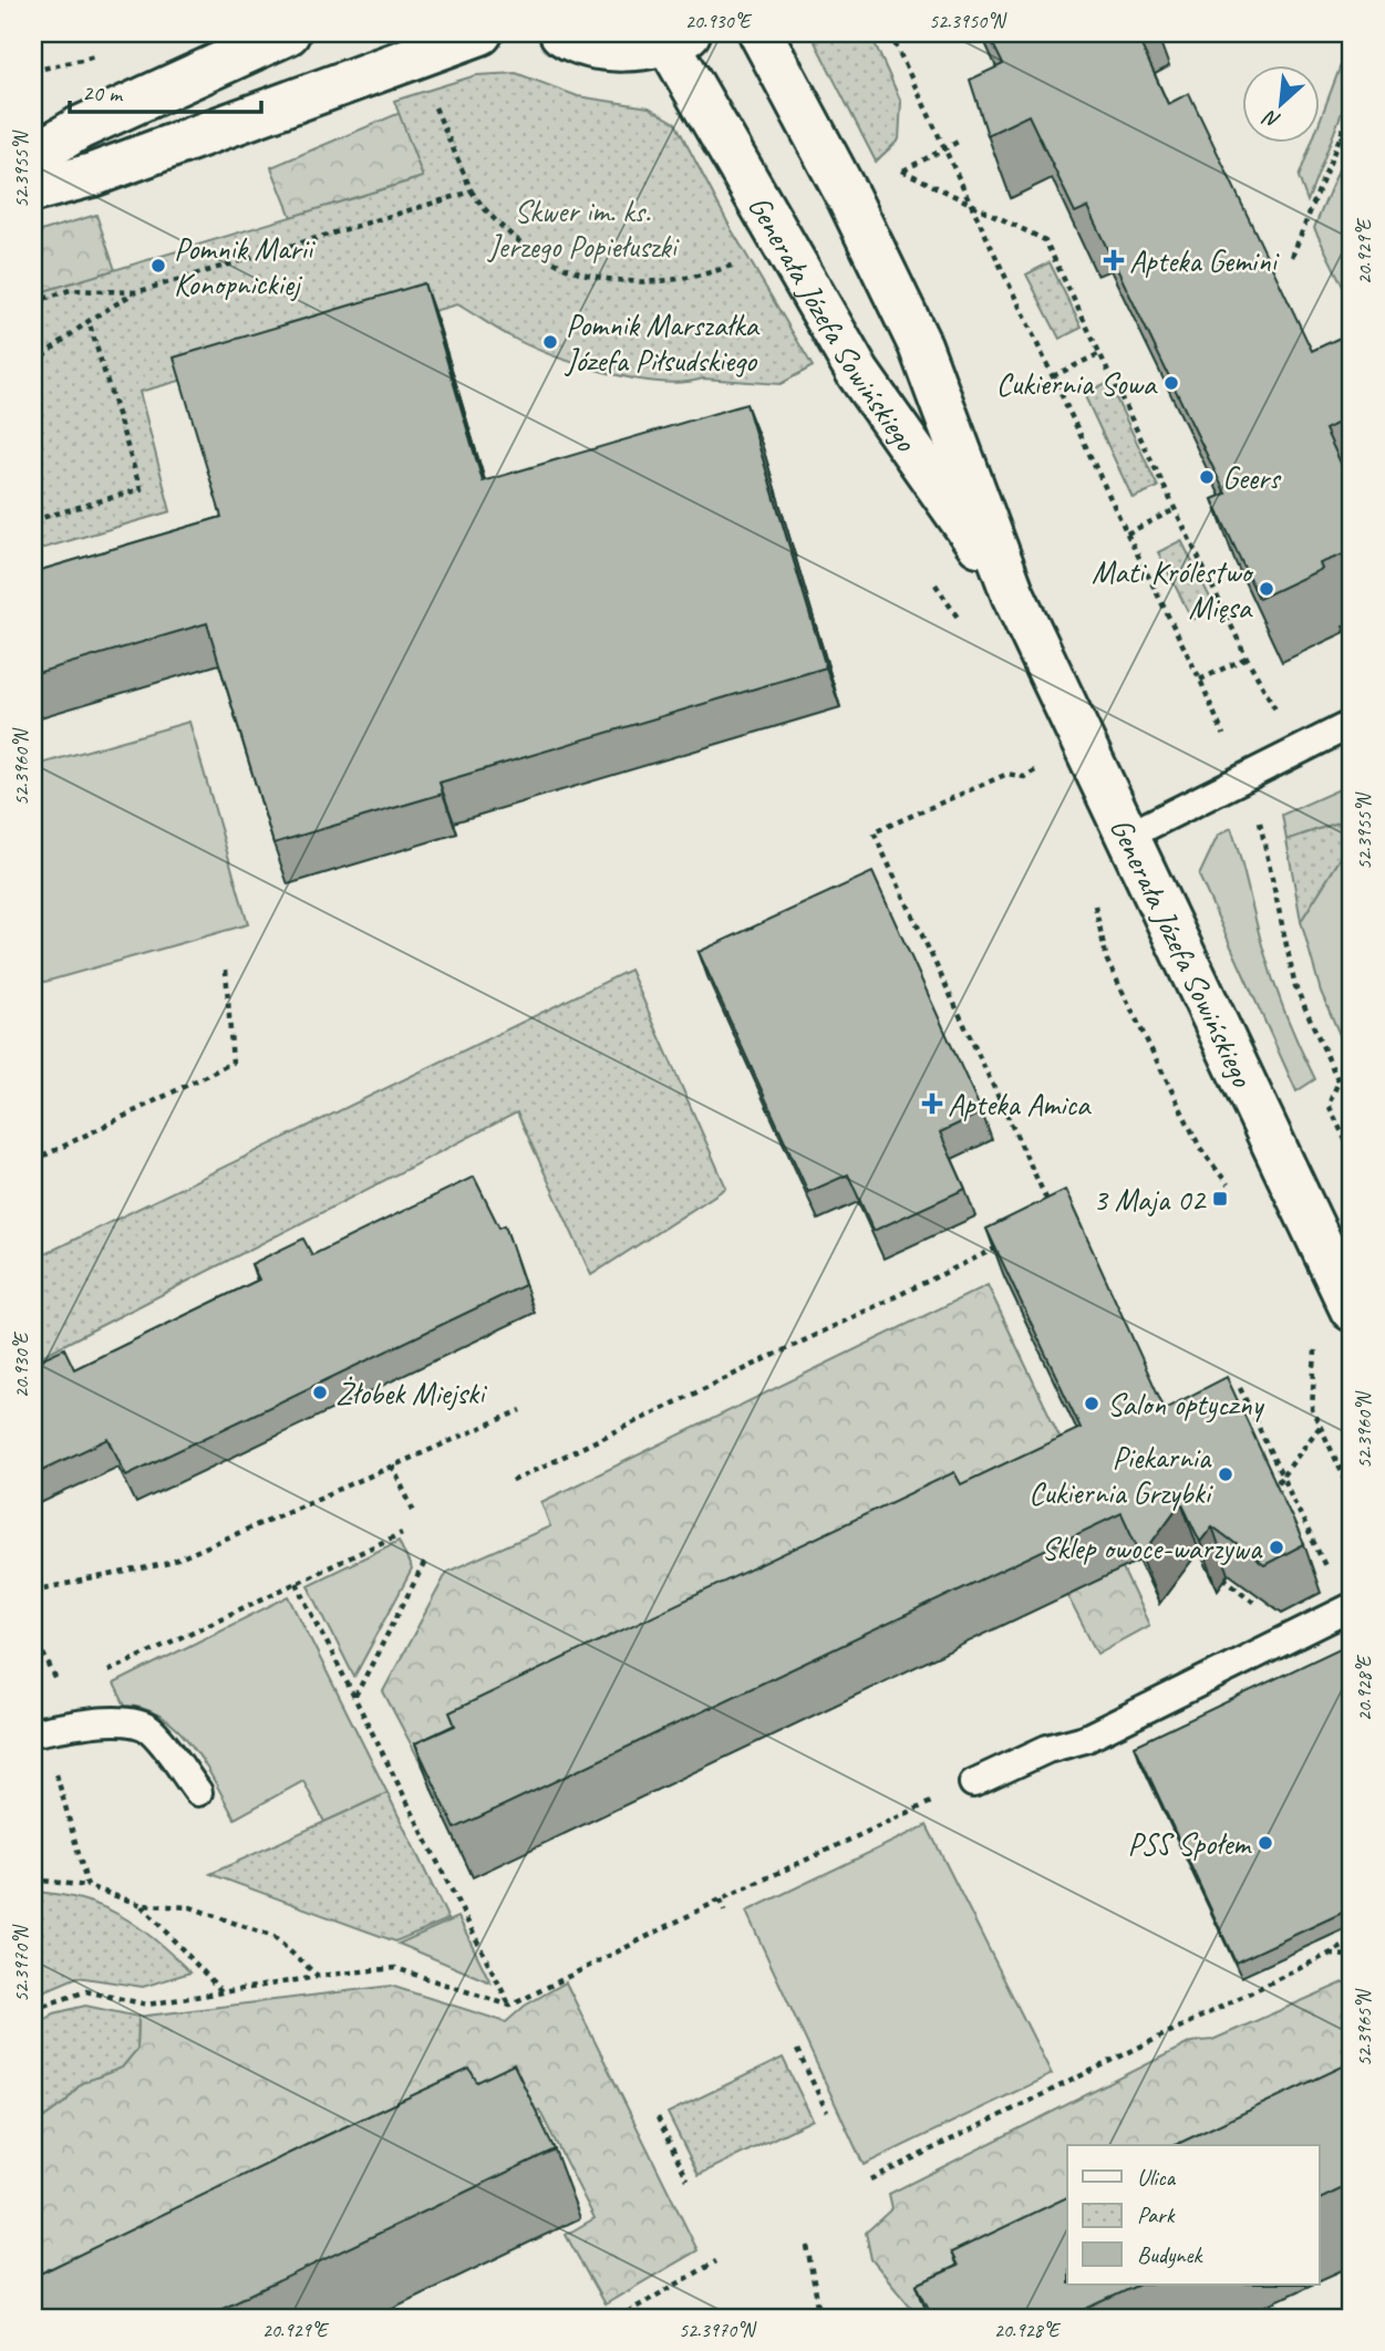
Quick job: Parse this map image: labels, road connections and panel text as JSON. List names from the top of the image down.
{
  "streets": {
    "street": ["Generała Józefa Sowińskiego"]
  },
  "parks": ["Skwer im. ks. Jerzego Popiełuszki"],
  "places": {
    "health": ["Apteka Gemini", "Apteka Amica"],
    "other": [
      "Pomnik Marii Konopnickiej",
      "Pomnik Marszałka Józefa Piłsudskiego",
      "Cukiernia Sowa",
      "Geers",
      "Mati Królestwo Mięsa",
      "Żłobek Miejski",
      "Salon optyczny",
      "Piekarnia Cukiernia Grzybki",
      "Sklep owoce-warzywa",
      "PSS Społem"
    ],
    "transit": ["3 Maja 02"]
  },
  "legend": ["Ulica", "Park", "Budynek"],
  "scale_bar": "20 m",
  "north": "bottom left",
  "coordinates": [
    "20.930°E",
    "52.3950°N",
    "52.3955°N",
    "20.929°E",
    "52.3960°N",
    "20.928°E",
    "52.3970°N",
    "52.3965°N"
  ]
}
